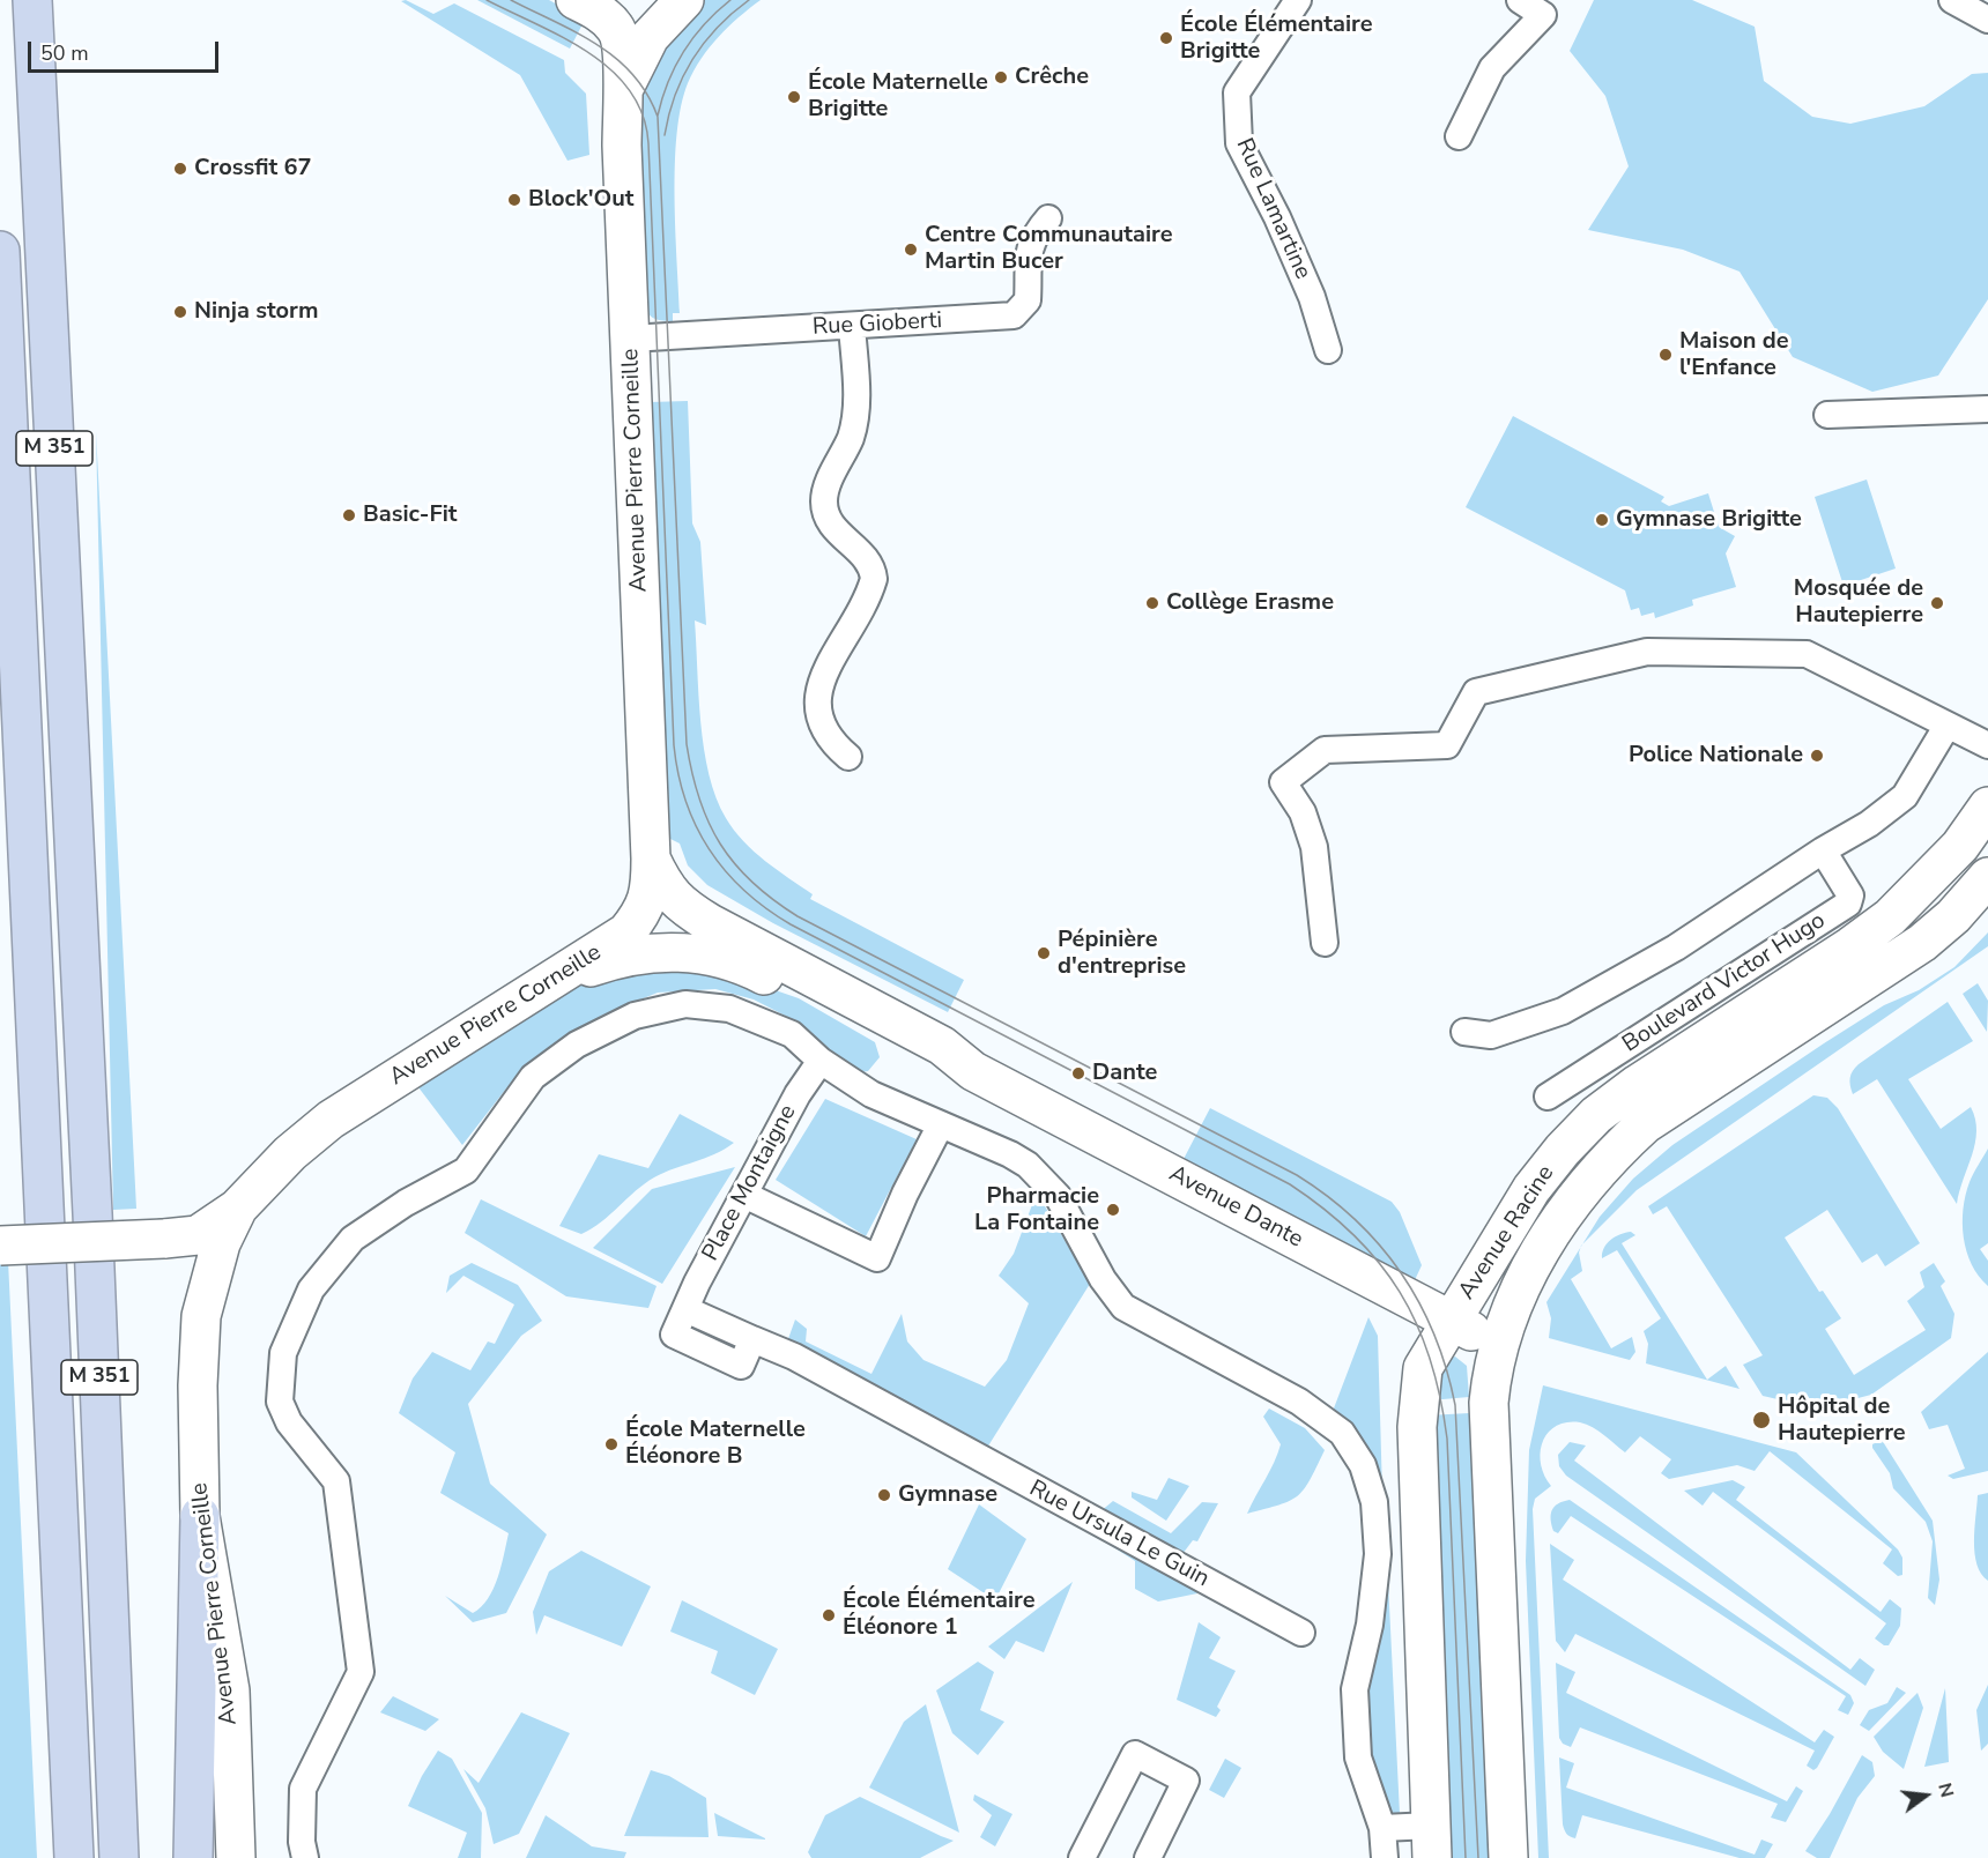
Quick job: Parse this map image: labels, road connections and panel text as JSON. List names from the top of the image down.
{
  "streets": {
    "highway": ["M 351"],
    "street": [
      "Rue Lamartine",
      "Rue Gioberti",
      "Avenue Pierre Corneille",
      "Boulevard Victor Hugo",
      "Place Montaigne",
      "Avenue Dante",
      "Avenue Racine",
      "Rue Ursula Le Guin"
    ]
  },
  "crossings": [
    ["Rue Gioberti", "Avenue Pierre Corneille"],
    ["Avenue Pierre Corneille", "Avenue Dante"],
    ["Place Montaigne", "Rue Ursula Le Guin"],
    ["Avenue Dante", "Avenue Racine"]
  ],
  "places": [
    "École Élémentaire Brigitte",
    "Crêche",
    "École Maternelle Brigitte",
    "Crossfit 67",
    "Block'Out",
    "Centre Communautaire Martin Bucer",
    "Ninja storm",
    "Maison de l'Enfance",
    "Basic-Fit",
    "Gymnase Brigitte",
    "Collège Erasme",
    "Mosquée de Hautepierre",
    "Police Nationale",
    "Pépinière d'entreprise",
    "Dante",
    "Pharmacie La Fontaine",
    "Hôpital de Hautepierre",
    "École Maternelle Éléonore B",
    "Gymnase",
    "École Élémentaire Éléonore 1"
  ],
  "scale_bar": "50 m",
  "north": "right"
}
